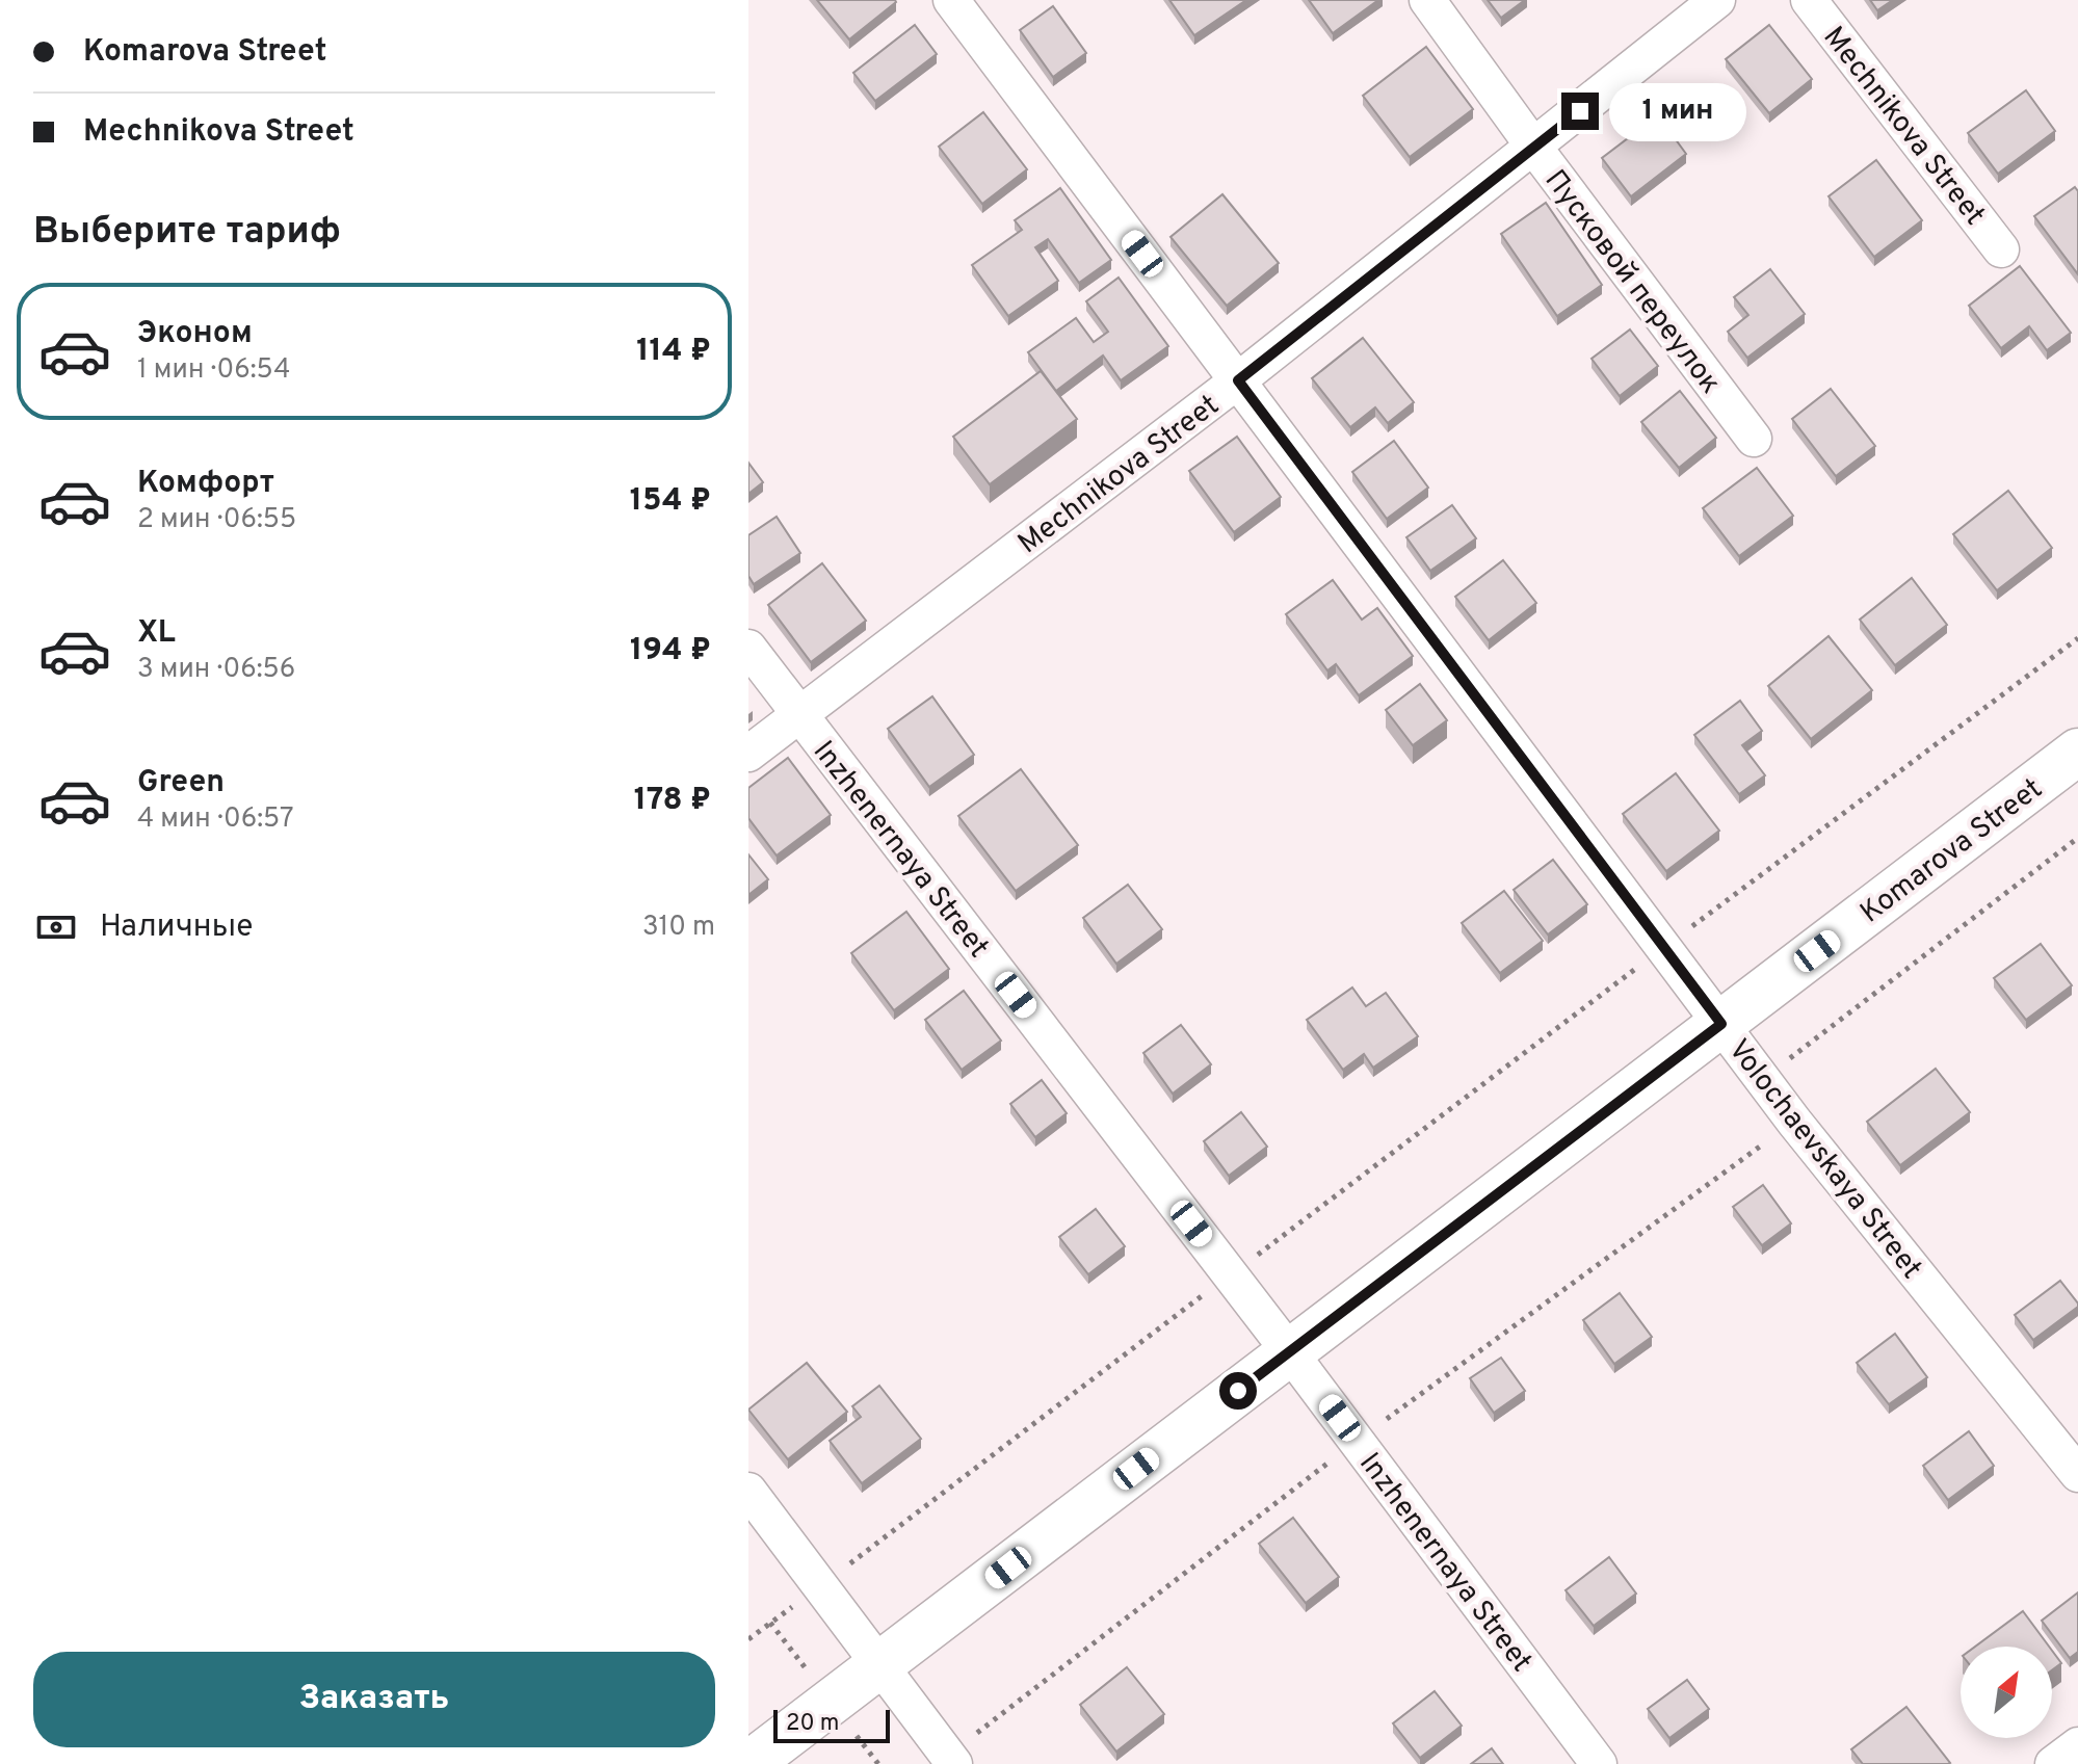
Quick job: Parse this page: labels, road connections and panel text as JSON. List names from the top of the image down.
{
  "streets": {
    "main road": ["Komarova Street"],
    "street": [
      "Mechnikova Street",
      "Пусковой переулок",
      "Inzhenernaya Street",
      "Volochaevskaya Street"
    ]
  },
  "crossings": [
    ["Mechnikova Street", "Пусковой переулок"],
    ["Mechnikova Street", "Inzhenernaya Street"],
    ["Mechnikova Street", "Volochaevskaya Street"],
    ["Inzhenernaya Street", "Komarova Street"],
    ["Komarova Street", "Volochaevskaya Street"]
  ],
  "scale_bar": "20 m",
  "north": "top right",
  "page": {
    "banner": ["Komarova Street", "Mechnikova Street"],
    "bubble": "1 мин",
    "heading": "Выберите тариф",
    "list": [
      {
        "name": "Эконом",
        "note": "1 мин · 06:54",
        "value": "114 ₽"
      },
      {
        "name": "Комфорт",
        "note": "2 мин · 06:55",
        "value": "154 ₽"
      },
      {
        "name": "XL",
        "note": "3 мин · 06:56",
        "value": "194 ₽"
      },
      {
        "name": "Green",
        "note": "4 мин · 06:57",
        "value": "178 ₽"
      }
    ],
    "pay": ["Наличные", "310 m"],
    "buttons": "Заказать",
    "scale": "20 m"
  }
}
